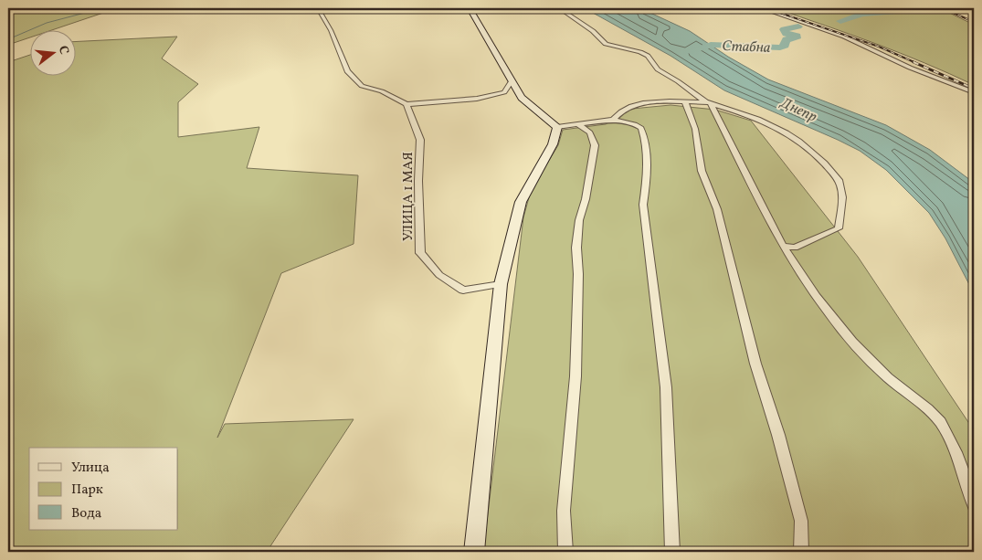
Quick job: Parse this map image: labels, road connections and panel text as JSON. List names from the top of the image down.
{
  "streets": {
    "street": ["УЛИЦА 1 МАЯ"]
  },
  "water": ["Стабна", "Днепр"],
  "legend": ["Улица", "Парк", "Вода"],
  "north": "right"
}
